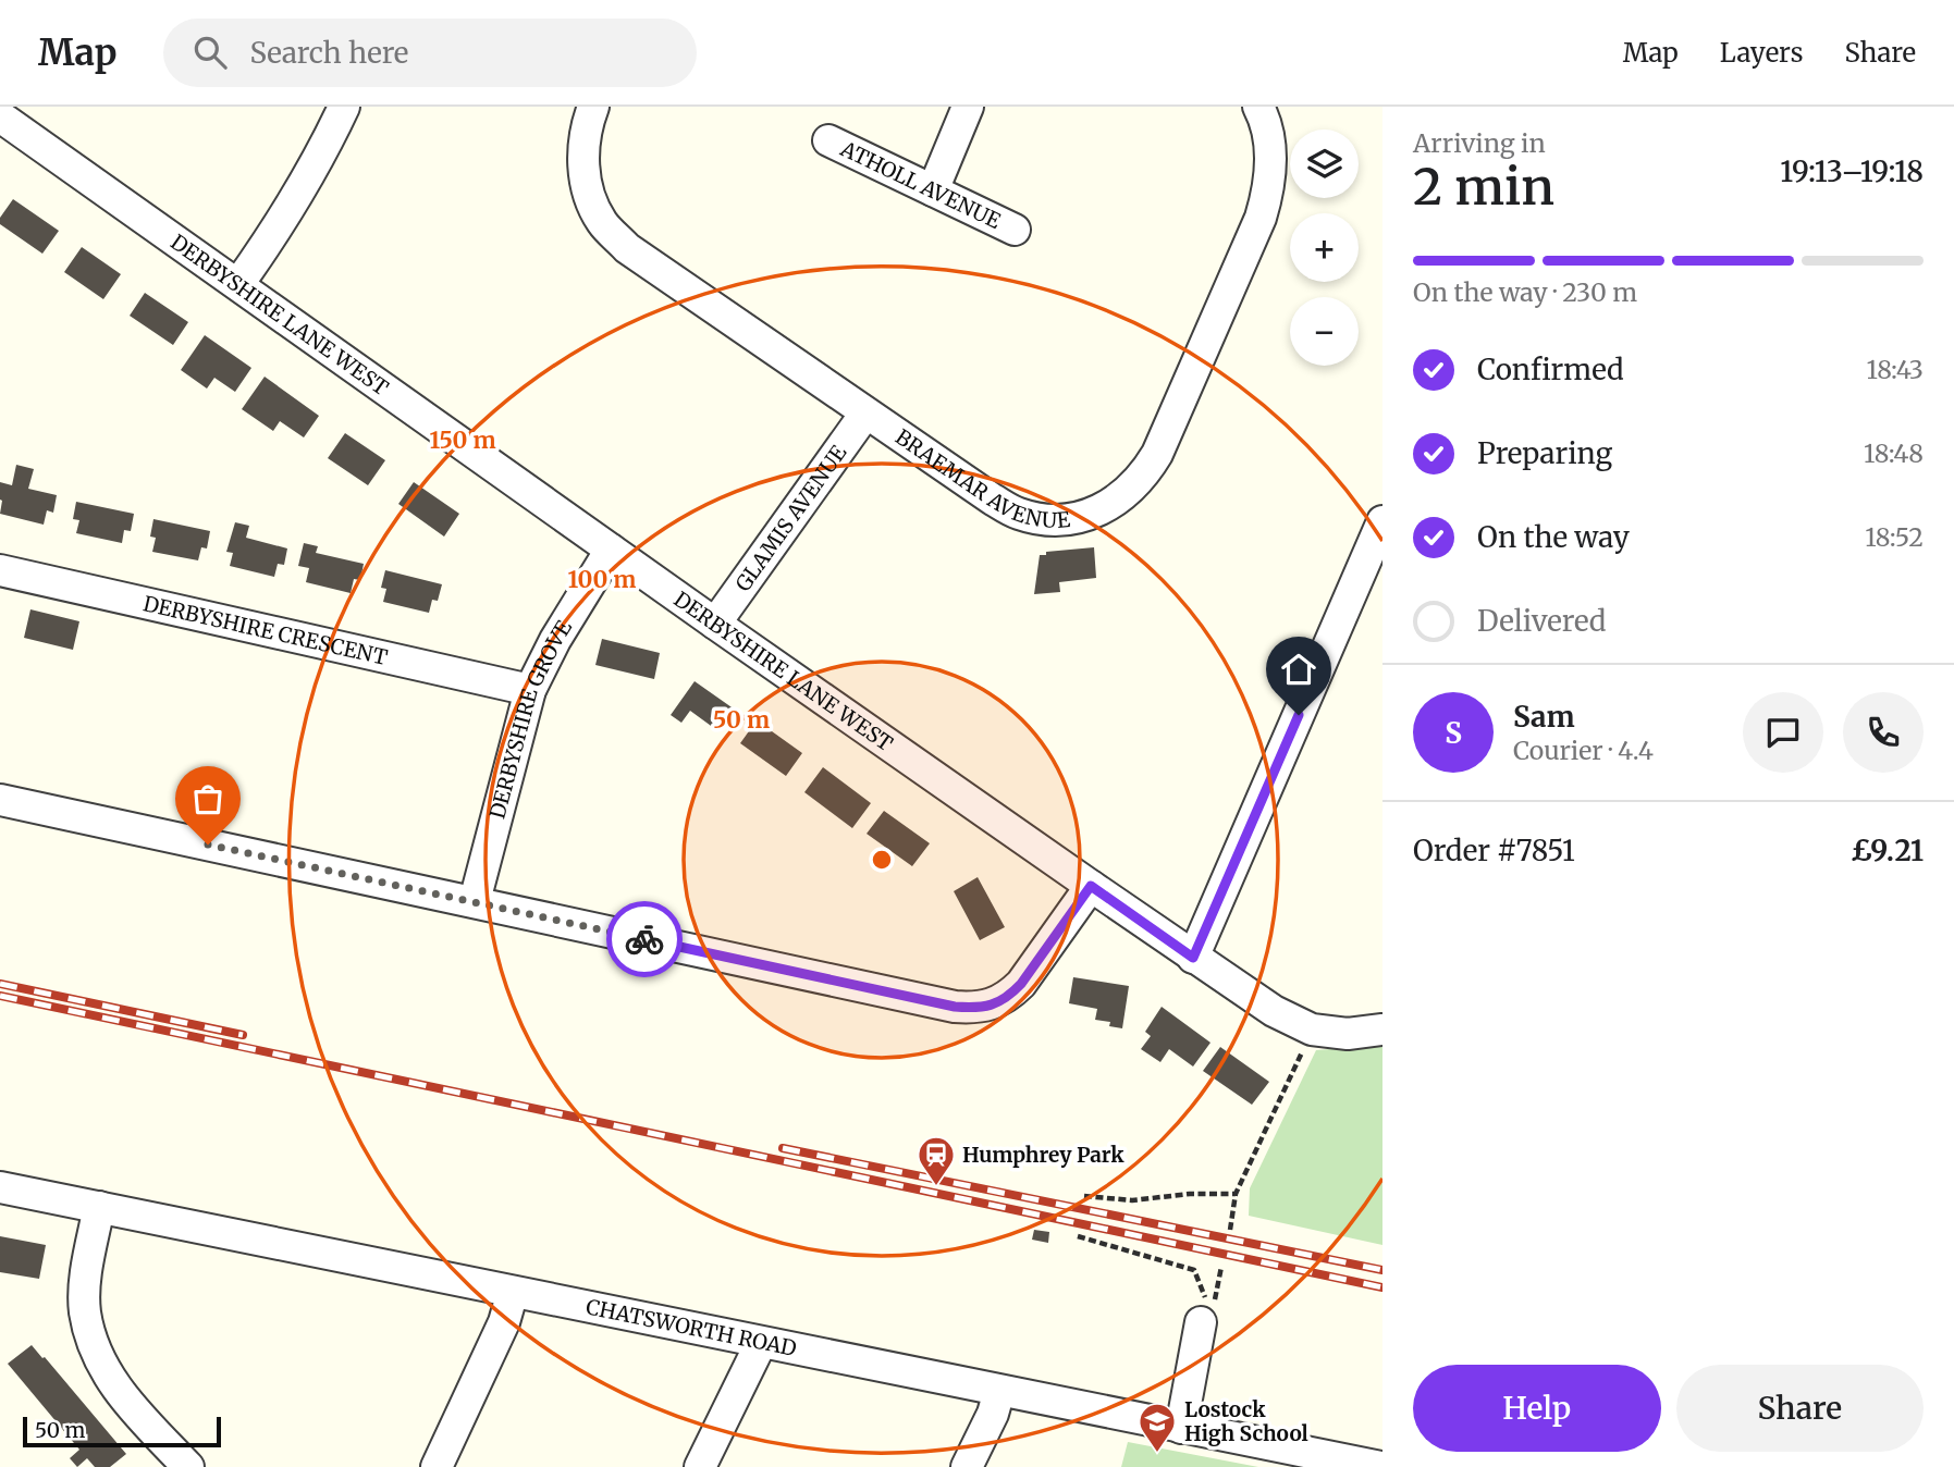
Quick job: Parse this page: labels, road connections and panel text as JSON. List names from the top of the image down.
{
  "streets": {
    "street": [
      "ATHOLL AVENUE",
      "DERBYSHIRE LANE WEST",
      "BRAEMAR AVENUE",
      "GLAMIS AVENUE",
      "DERBYSHIRE CRESCENT",
      "DERBYSHIRE GROVE",
      "CHATSWORTH ROAD"
    ]
  },
  "crossings": [
    ["DERBYSHIRE LANE WEST", "GLAMIS AVENUE"],
    ["DERBYSHIRE LANE WEST", "DERBYSHIRE GROVE"],
    ["BRAEMAR AVENUE", "GLAMIS AVENUE"],
    ["DERBYSHIRE CRESCENT", "DERBYSHIRE GROVE"]
  ],
  "places": {
    "station": ["Humphrey Park"],
    "school or university": ["Lostock High School"]
  },
  "scale_bar": "50 m",
  "page": {
    "header": "Map",
    "search": "Search here",
    "nav": ["Map", "Layers", "Share"],
    "heading": ["2 min", "Arriving in", "19:13–19:18"],
    "panel": [
      "Sam",
      "Courier · 4.4",
      "Order #7851",
      "£9.21"
    ],
    "map_buttons": ["+", "−"],
    "bar": "On the way · 230 m",
    "list": [
      ["Confirmed", "18:43"],
      ["Preparing", "18:48"],
      ["On the way", "18:52"],
      "Delivered"
    ],
    "round": "S",
    "buttons": ["Help", "Share"],
    "scale": "50 m"
  },
  "rings": ["150 m", "100 m", "50 m"]
}
